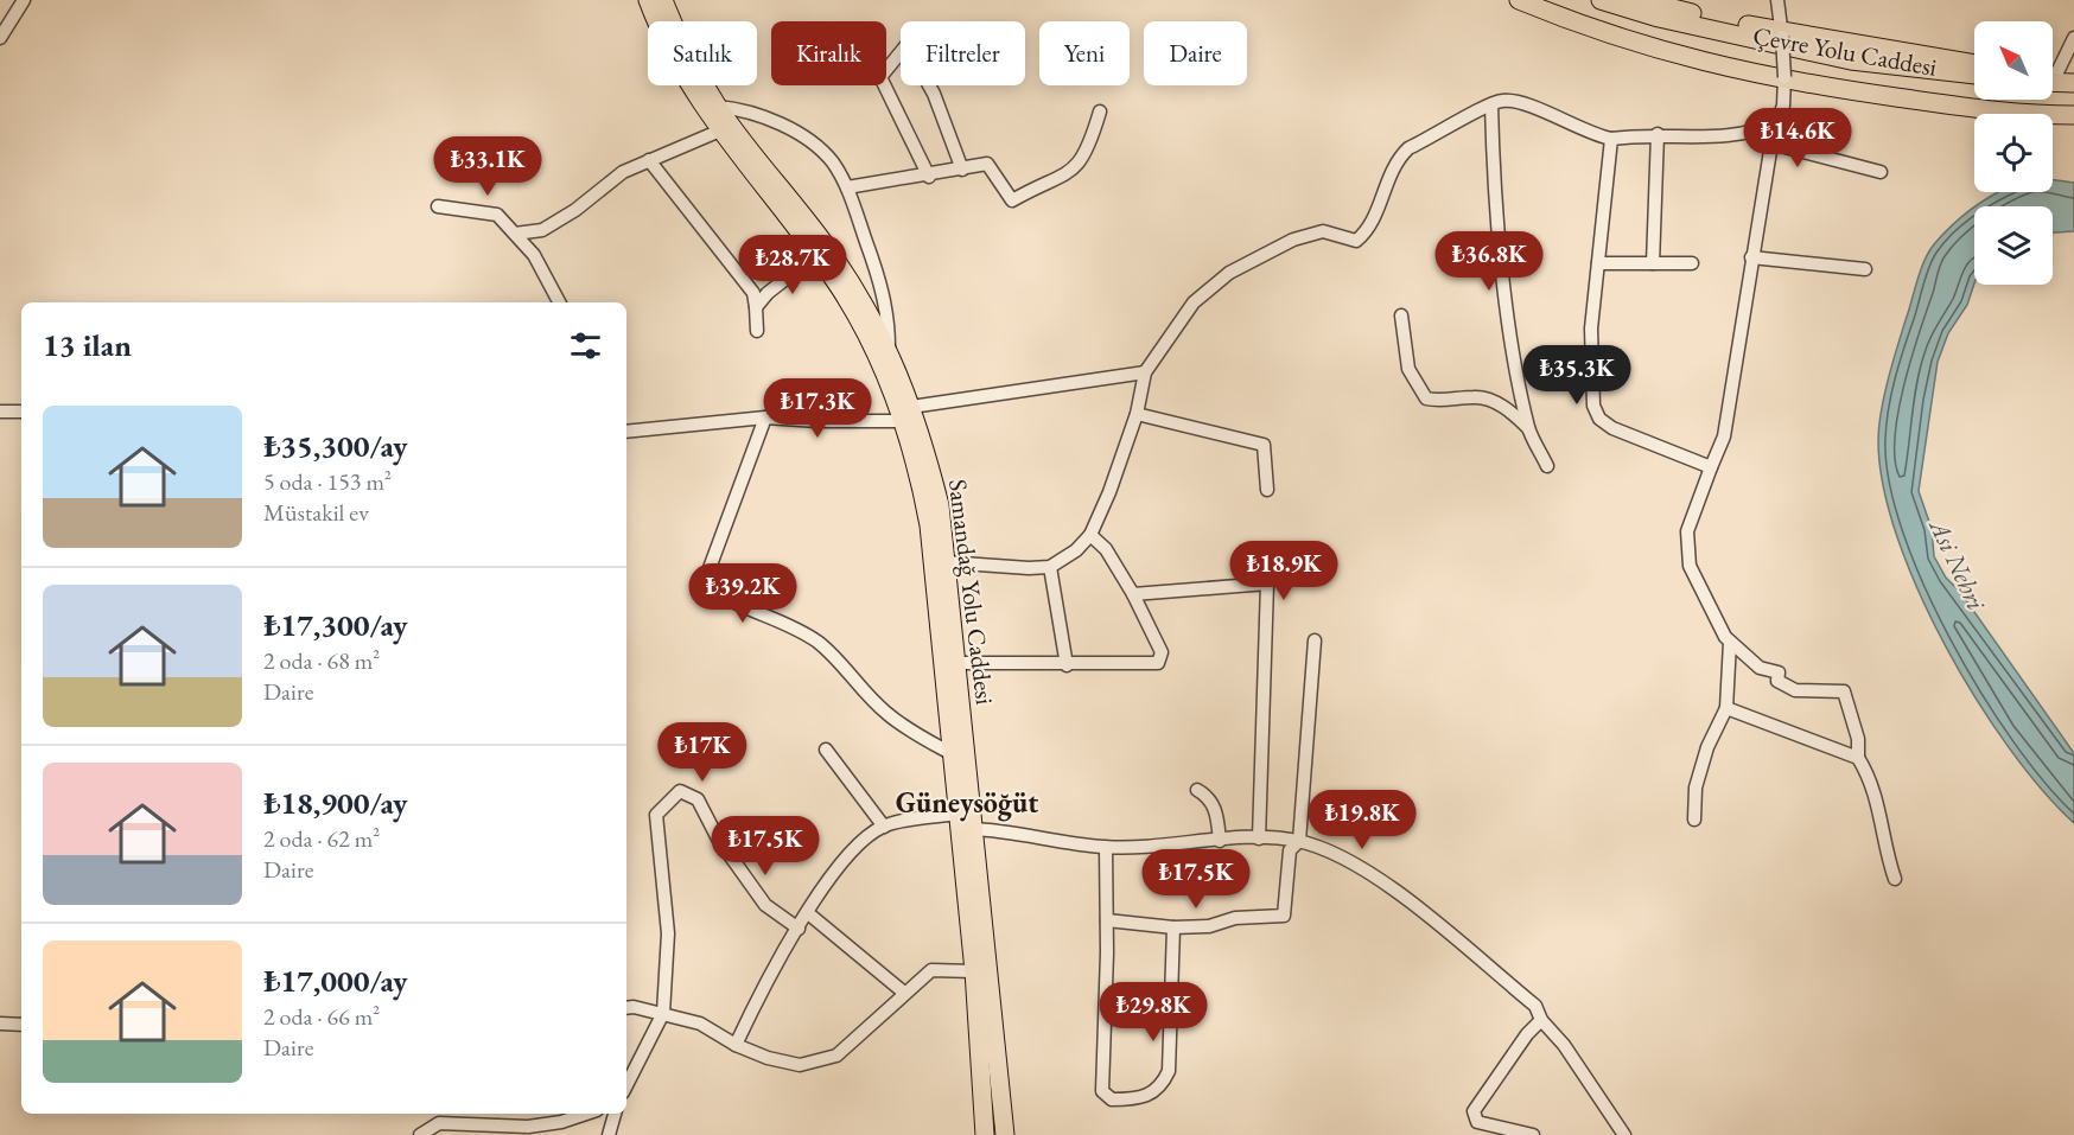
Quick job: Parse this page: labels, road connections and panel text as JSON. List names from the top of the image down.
{
  "streets": {
    "highway": ["Çevre Yolu Caddesi", "Samandağ Yolu Caddesi"]
  },
  "districts": ["Güneysöğüt"],
  "water": ["Asi Nehri"],
  "north": "top left",
  "page": {
    "chip": [
      "Satılık",
      "Kiralık",
      "Filtreler",
      "Yeni",
      "Daire"
    ],
    "price": [
      "₺14.6K",
      "₺33.1K",
      "₺36.8K",
      "₺28.7K",
      "₺35.3K",
      "₺17.3K",
      "₺18.9K",
      "₺39.2K",
      "₺17K",
      "₺19.8K",
      "₺17.5K",
      "₺17.5K",
      "₺29.8K"
    ],
    "heading": "13 ilan",
    "list": [
      {
        "name": "₺35,300/ay",
        "note": "5 oda · 153 m² · Müstakil ev"
      },
      {
        "name": "₺17,300/ay",
        "note": "2 oda · 68 m² · Daire"
      },
      {
        "name": "₺18,900/ay",
        "note": "2 oda · 62 m² · Daire"
      },
      {
        "name": "₺17,000/ay",
        "note": "2 oda · 66 m² · Daire"
      }
    ]
  }
}
